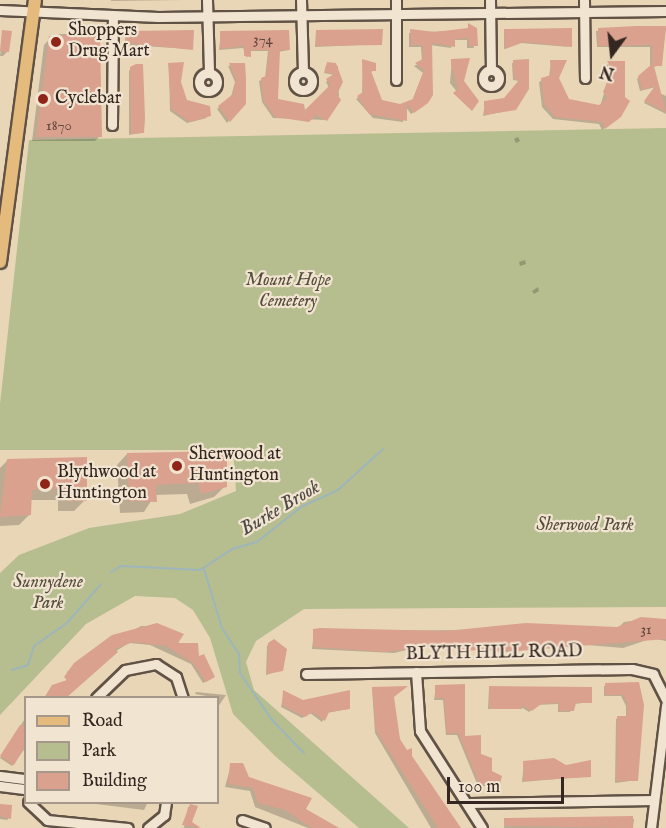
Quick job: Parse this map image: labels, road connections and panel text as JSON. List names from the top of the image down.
{
  "streets": {
    "street": ["BLYTH HILL ROAD"]
  },
  "water": ["Burke Brook"],
  "parks": ["Mount Hope Cemetery", "Sherwood Park", "Sunnydene Park"],
  "places": [
    "Shoppers Drug Mart",
    "Cyclebar",
    "Sherwood at Huntington",
    "Blythwood at Huntington"
  ],
  "house_numbers": ["374", "1870", "31"],
  "legend": ["Road", "Park", "Building"],
  "scale_bar": "100 m",
  "north": "bottom"
}
